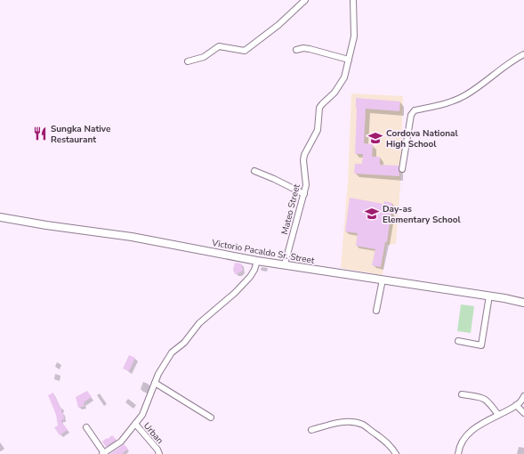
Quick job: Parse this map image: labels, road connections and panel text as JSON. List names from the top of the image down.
{
  "streets": {
    "street": ["Mateo Street", "Victorio Pacaldo Sr. Street", "Urban"]
  },
  "crossings": [
    ["Mateo Street", "Victorio Pacaldo Sr. Street"]
  ],
  "places": {
    "restaurant": ["Sungka Native Restaurant"],
    "school or university": ["Cordova National High School", "Day-as Elementary School"]
  }
}
